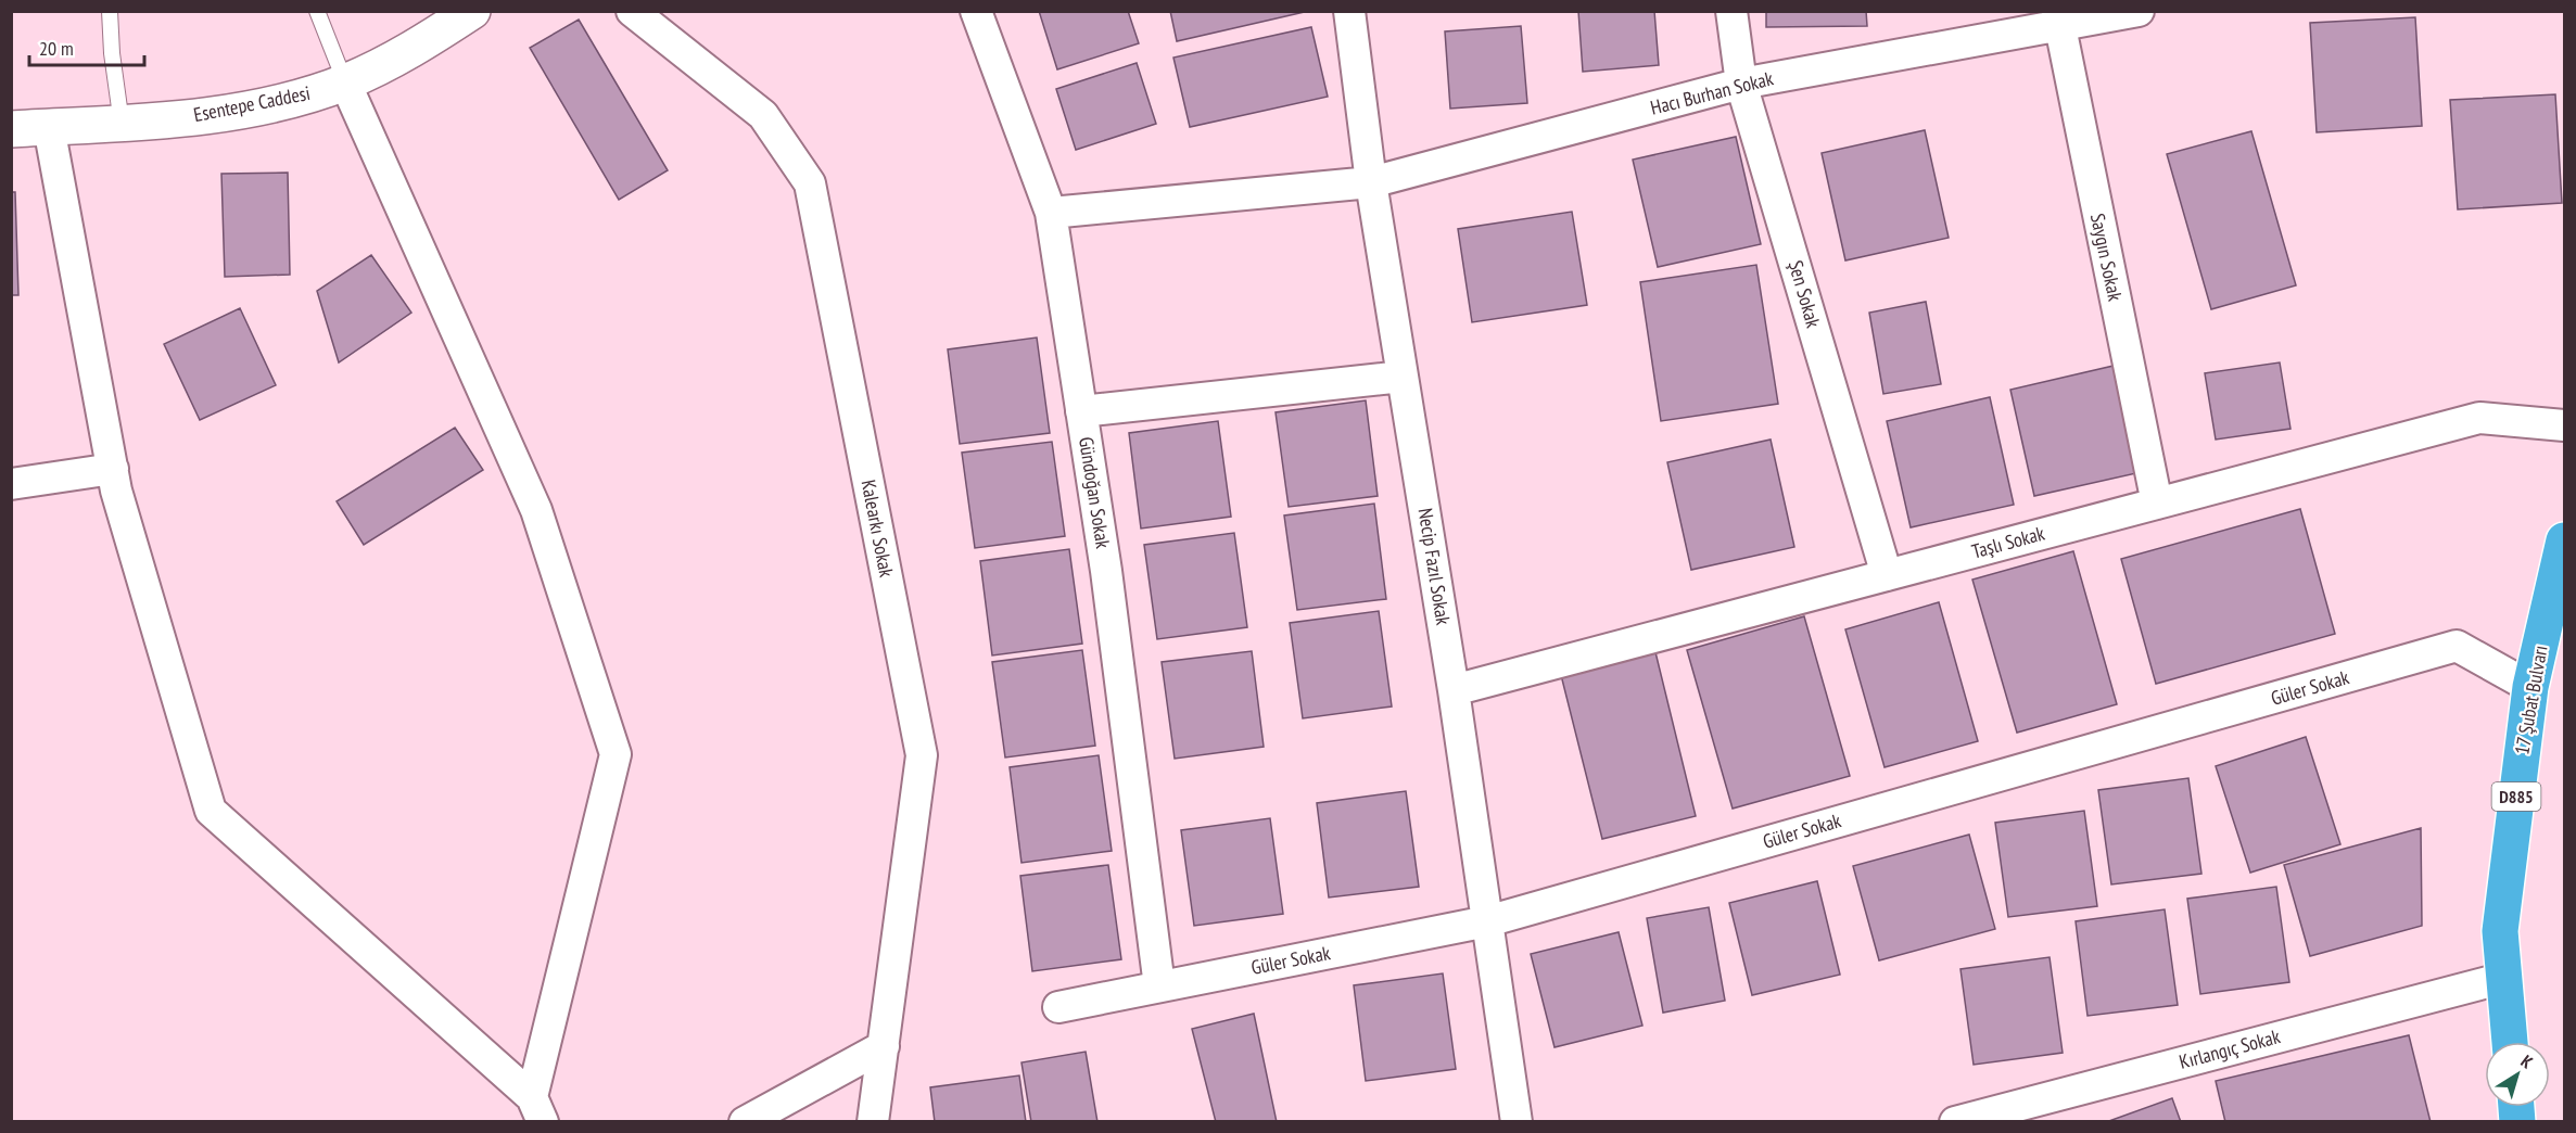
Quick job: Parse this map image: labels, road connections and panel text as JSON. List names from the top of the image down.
{
  "streets": {
    "highway": ["17 Şubat Bulvarı", "D885"],
    "street": [
      "Hacı Burhan Sokak",
      "Esentepe Caddesi",
      "Saygın Sokak",
      "Şen Sokak",
      "Gündoğan Sokak",
      "Kalearkı Sokak",
      "Taşlı Sokak",
      "Necip Fazıl Sokak",
      "Güler Sokak",
      "Kırlangıç Sokak"
    ]
  },
  "crossings": [
    ["Hacı Burhan Sokak", "Saygın Sokak"],
    ["Hacı Burhan Sokak", "Şen Sokak"],
    ["Hacı Burhan Sokak", "Gündoğan Sokak"],
    ["Hacı Burhan Sokak", "Necip Fazıl Sokak"],
    ["Saygın Sokak", "Taşlı Sokak"],
    ["Şen Sokak", "Taşlı Sokak"],
    ["Gündoğan Sokak", "Güler Sokak"],
    ["Taşlı Sokak", "Necip Fazıl Sokak"],
    ["Necip Fazıl Sokak", "Güler Sokak"],
    ["Güler Sokak", "17 Şubat Bulvarı"],
    ["17 Şubat Bulvarı", "Kırlangıç Sokak"]
  ],
  "scale_bar": "20 m",
  "north": "top right"
}
